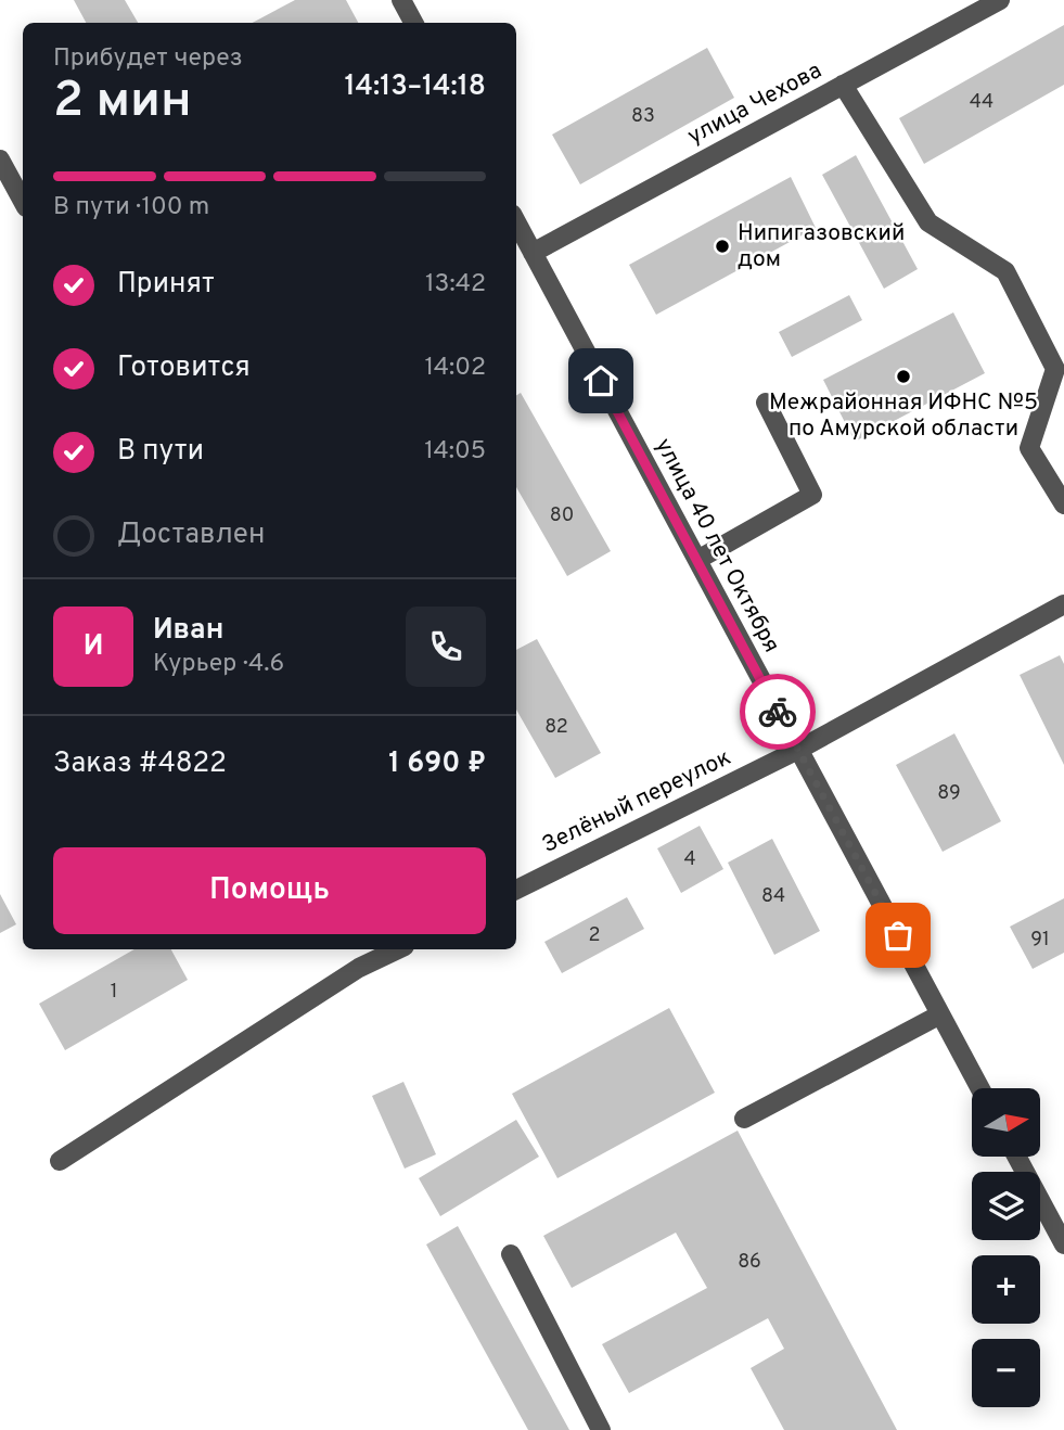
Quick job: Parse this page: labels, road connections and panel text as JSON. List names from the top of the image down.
{
  "streets": {
    "street": ["улица Чехова", "улица 40 лет Октября", "Зелёный переулок"]
  },
  "crossings": [
    ["улица Чехова", "улица 40 лет Октября"],
    ["улица 40 лет Октября", "Зелёный переулок"]
  ],
  "places": ["Нипигазовский дом", "Межрайонная ИФНС №5 по Амурской области"],
  "house_numbers": [
    "44",
    "83",
    "80",
    "82",
    "89",
    "4",
    "84",
    "2",
    "91",
    "1",
    "86"
  ],
  "north": "right",
  "page": {
    "heading": ["2 мин", "Прибудет через", "14:13–14:18"],
    "panel": [
      "Иван",
      "Курьер · 4.6",
      "Заказ #4822",
      "1 690 ₽"
    ],
    "bar": "В пути · 100 m",
    "list": [
      ["Принят", "13:42"],
      ["Готовится", "14:02"],
      ["В пути", "14:05"],
      "Доставлен"
    ],
    "round": "И",
    "buttons": "Помощь",
    "map_buttons": ["+", "−"]
  }
}
